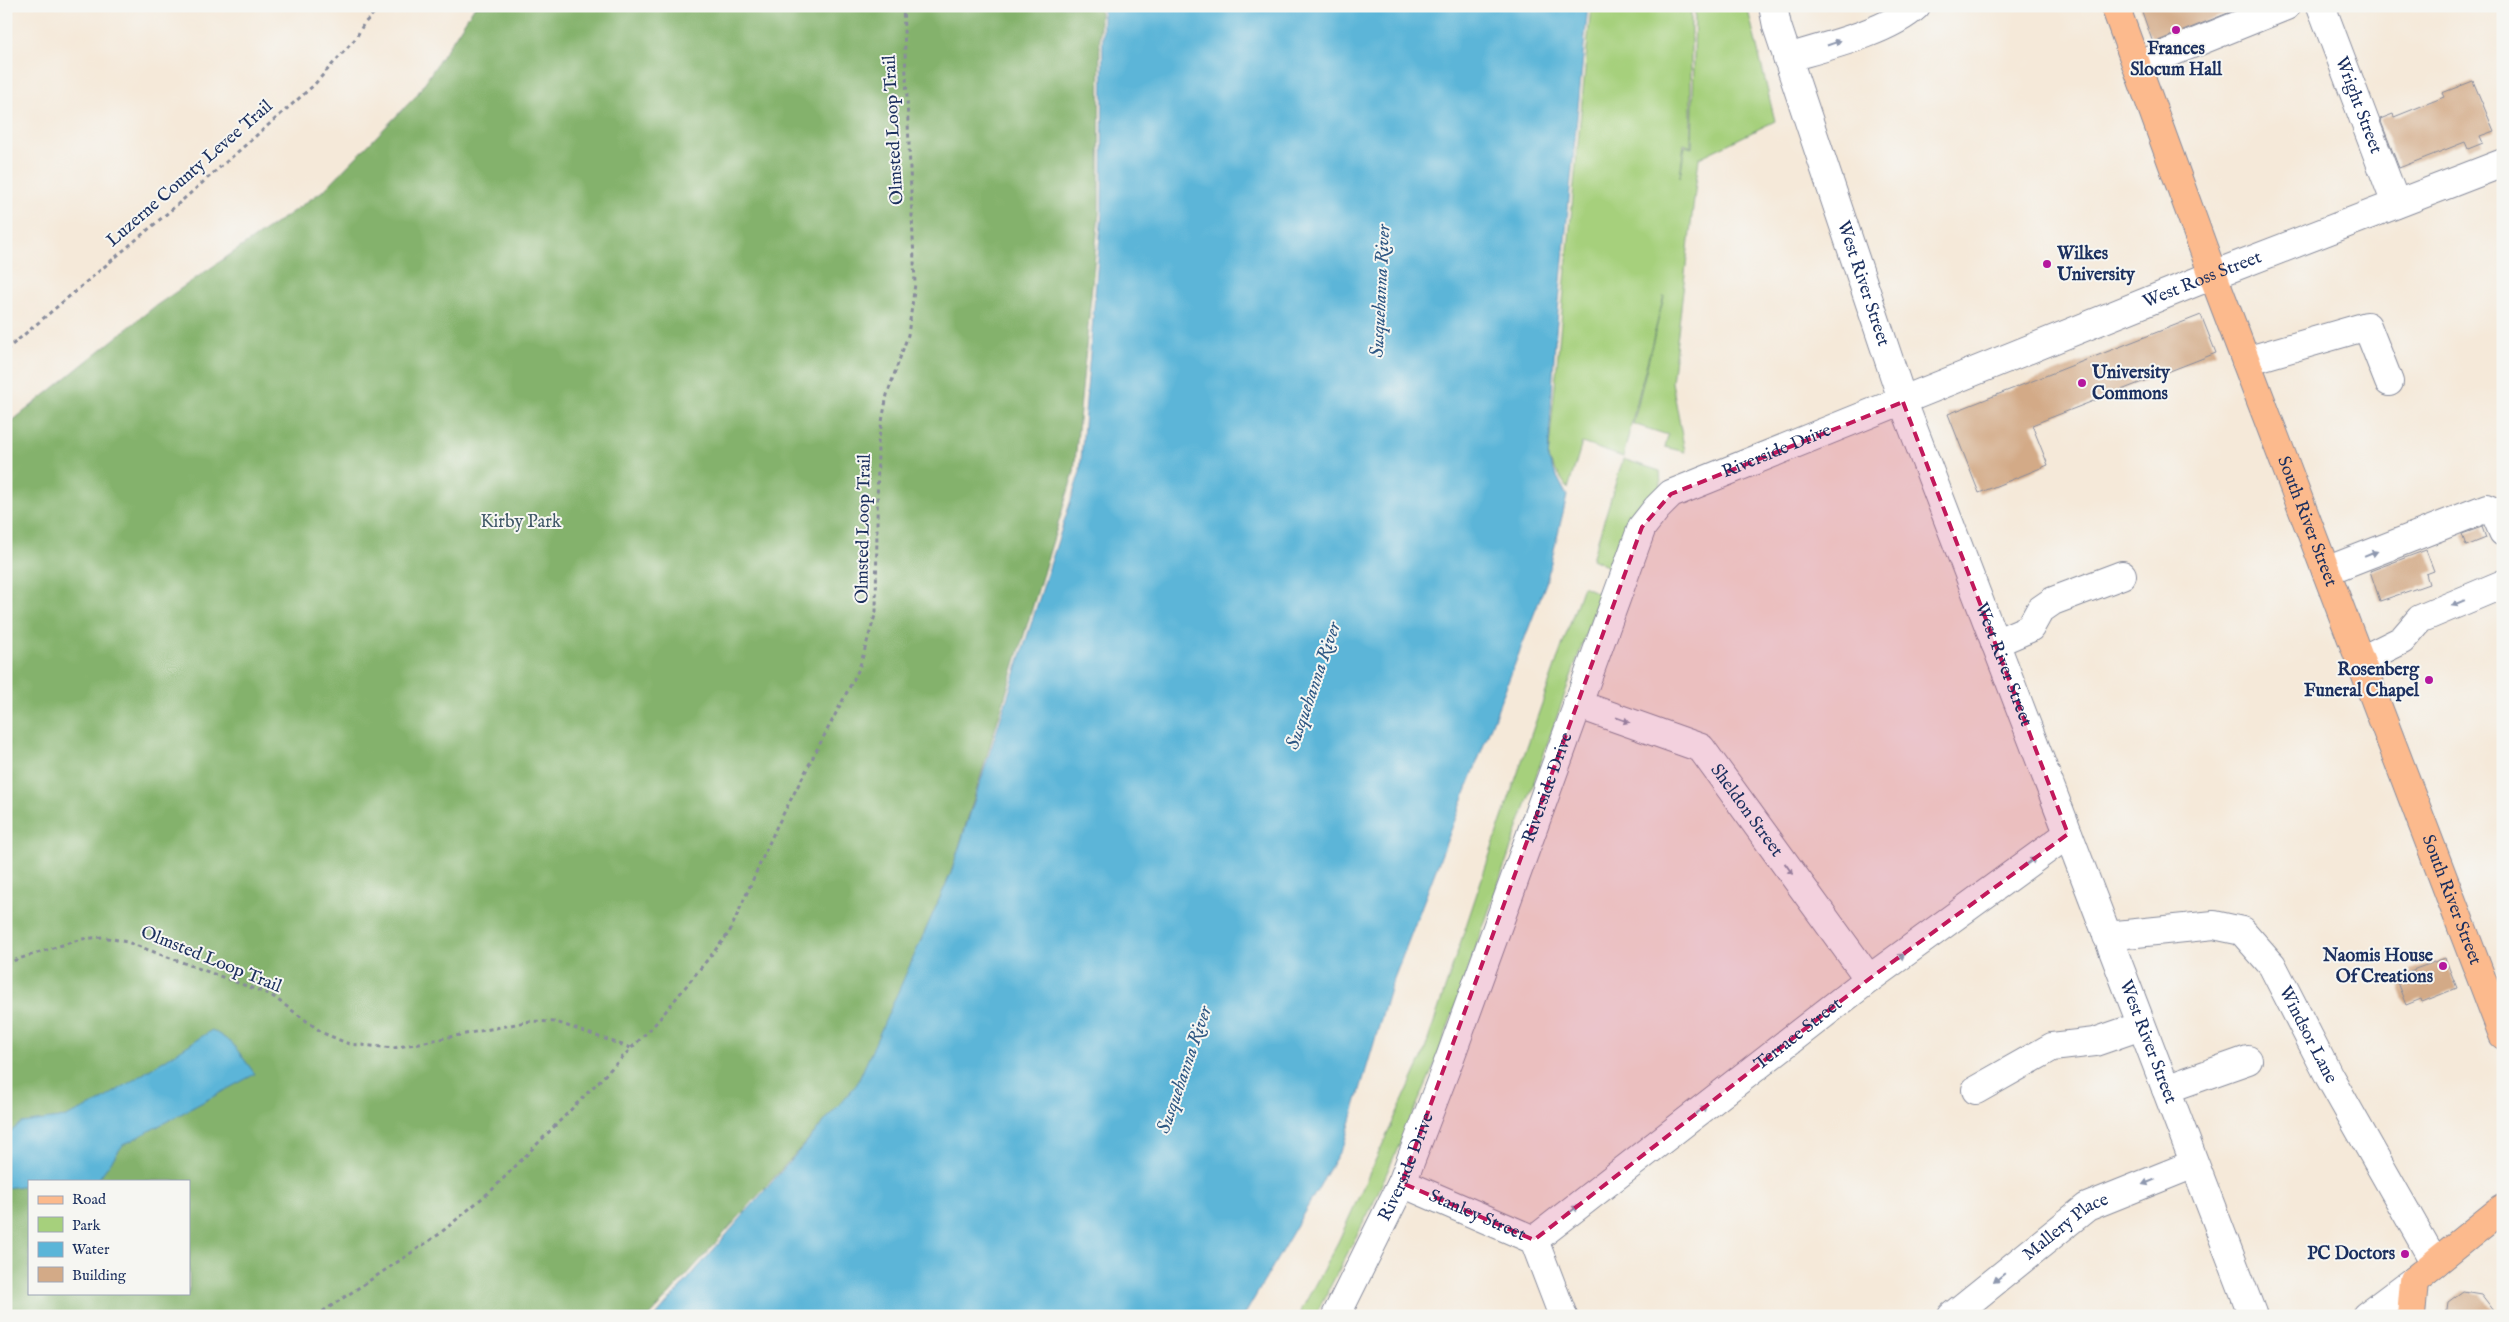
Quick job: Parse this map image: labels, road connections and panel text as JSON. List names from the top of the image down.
{
  "streets": {
    "main road": ["South River Street"],
    "street": [
      "Wright Street",
      "West Ross Street",
      "West River Street",
      "Riverside Drive",
      "Sheldon Street",
      "Terrace Street",
      "Windsor Lane",
      "Stanley Street",
      "Mallery Place"
    ],
    "path": ["Olmsted Loop Trail", "Luzerne County Levee Trail"]
  },
  "crossings": [
    ["Wright Street", "West Ross Street"],
    ["West Ross Street", "West River Street"],
    ["West Ross Street", "Riverside Drive"],
    ["West Ross Street", "South River Street"],
    ["West River Street", "Riverside Drive"],
    ["West River Street", "Terrace Street"],
    ["West River Street", "Windsor Lane"],
    ["West River Street", "Mallery Place"],
    ["Riverside Drive", "Sheldon Street"],
    ["Riverside Drive", "Stanley Street"],
    ["Sheldon Street", "Terrace Street"],
    ["Terrace Street", "Stanley Street"]
  ],
  "one_way": ["Sheldon Street", "Terrace Street"],
  "water": ["Susquehanna River"],
  "parks": ["Kirby Park"],
  "places": [
    "Frances Slocum Hall",
    "Wilkes University",
    "University Commons",
    "Rosenberg Funeral Chapel",
    "Naomis House Of Creations",
    "PC Doctors"
  ],
  "legend": [
    "Road",
    "Park",
    "Water",
    "Building"
  ]
}
